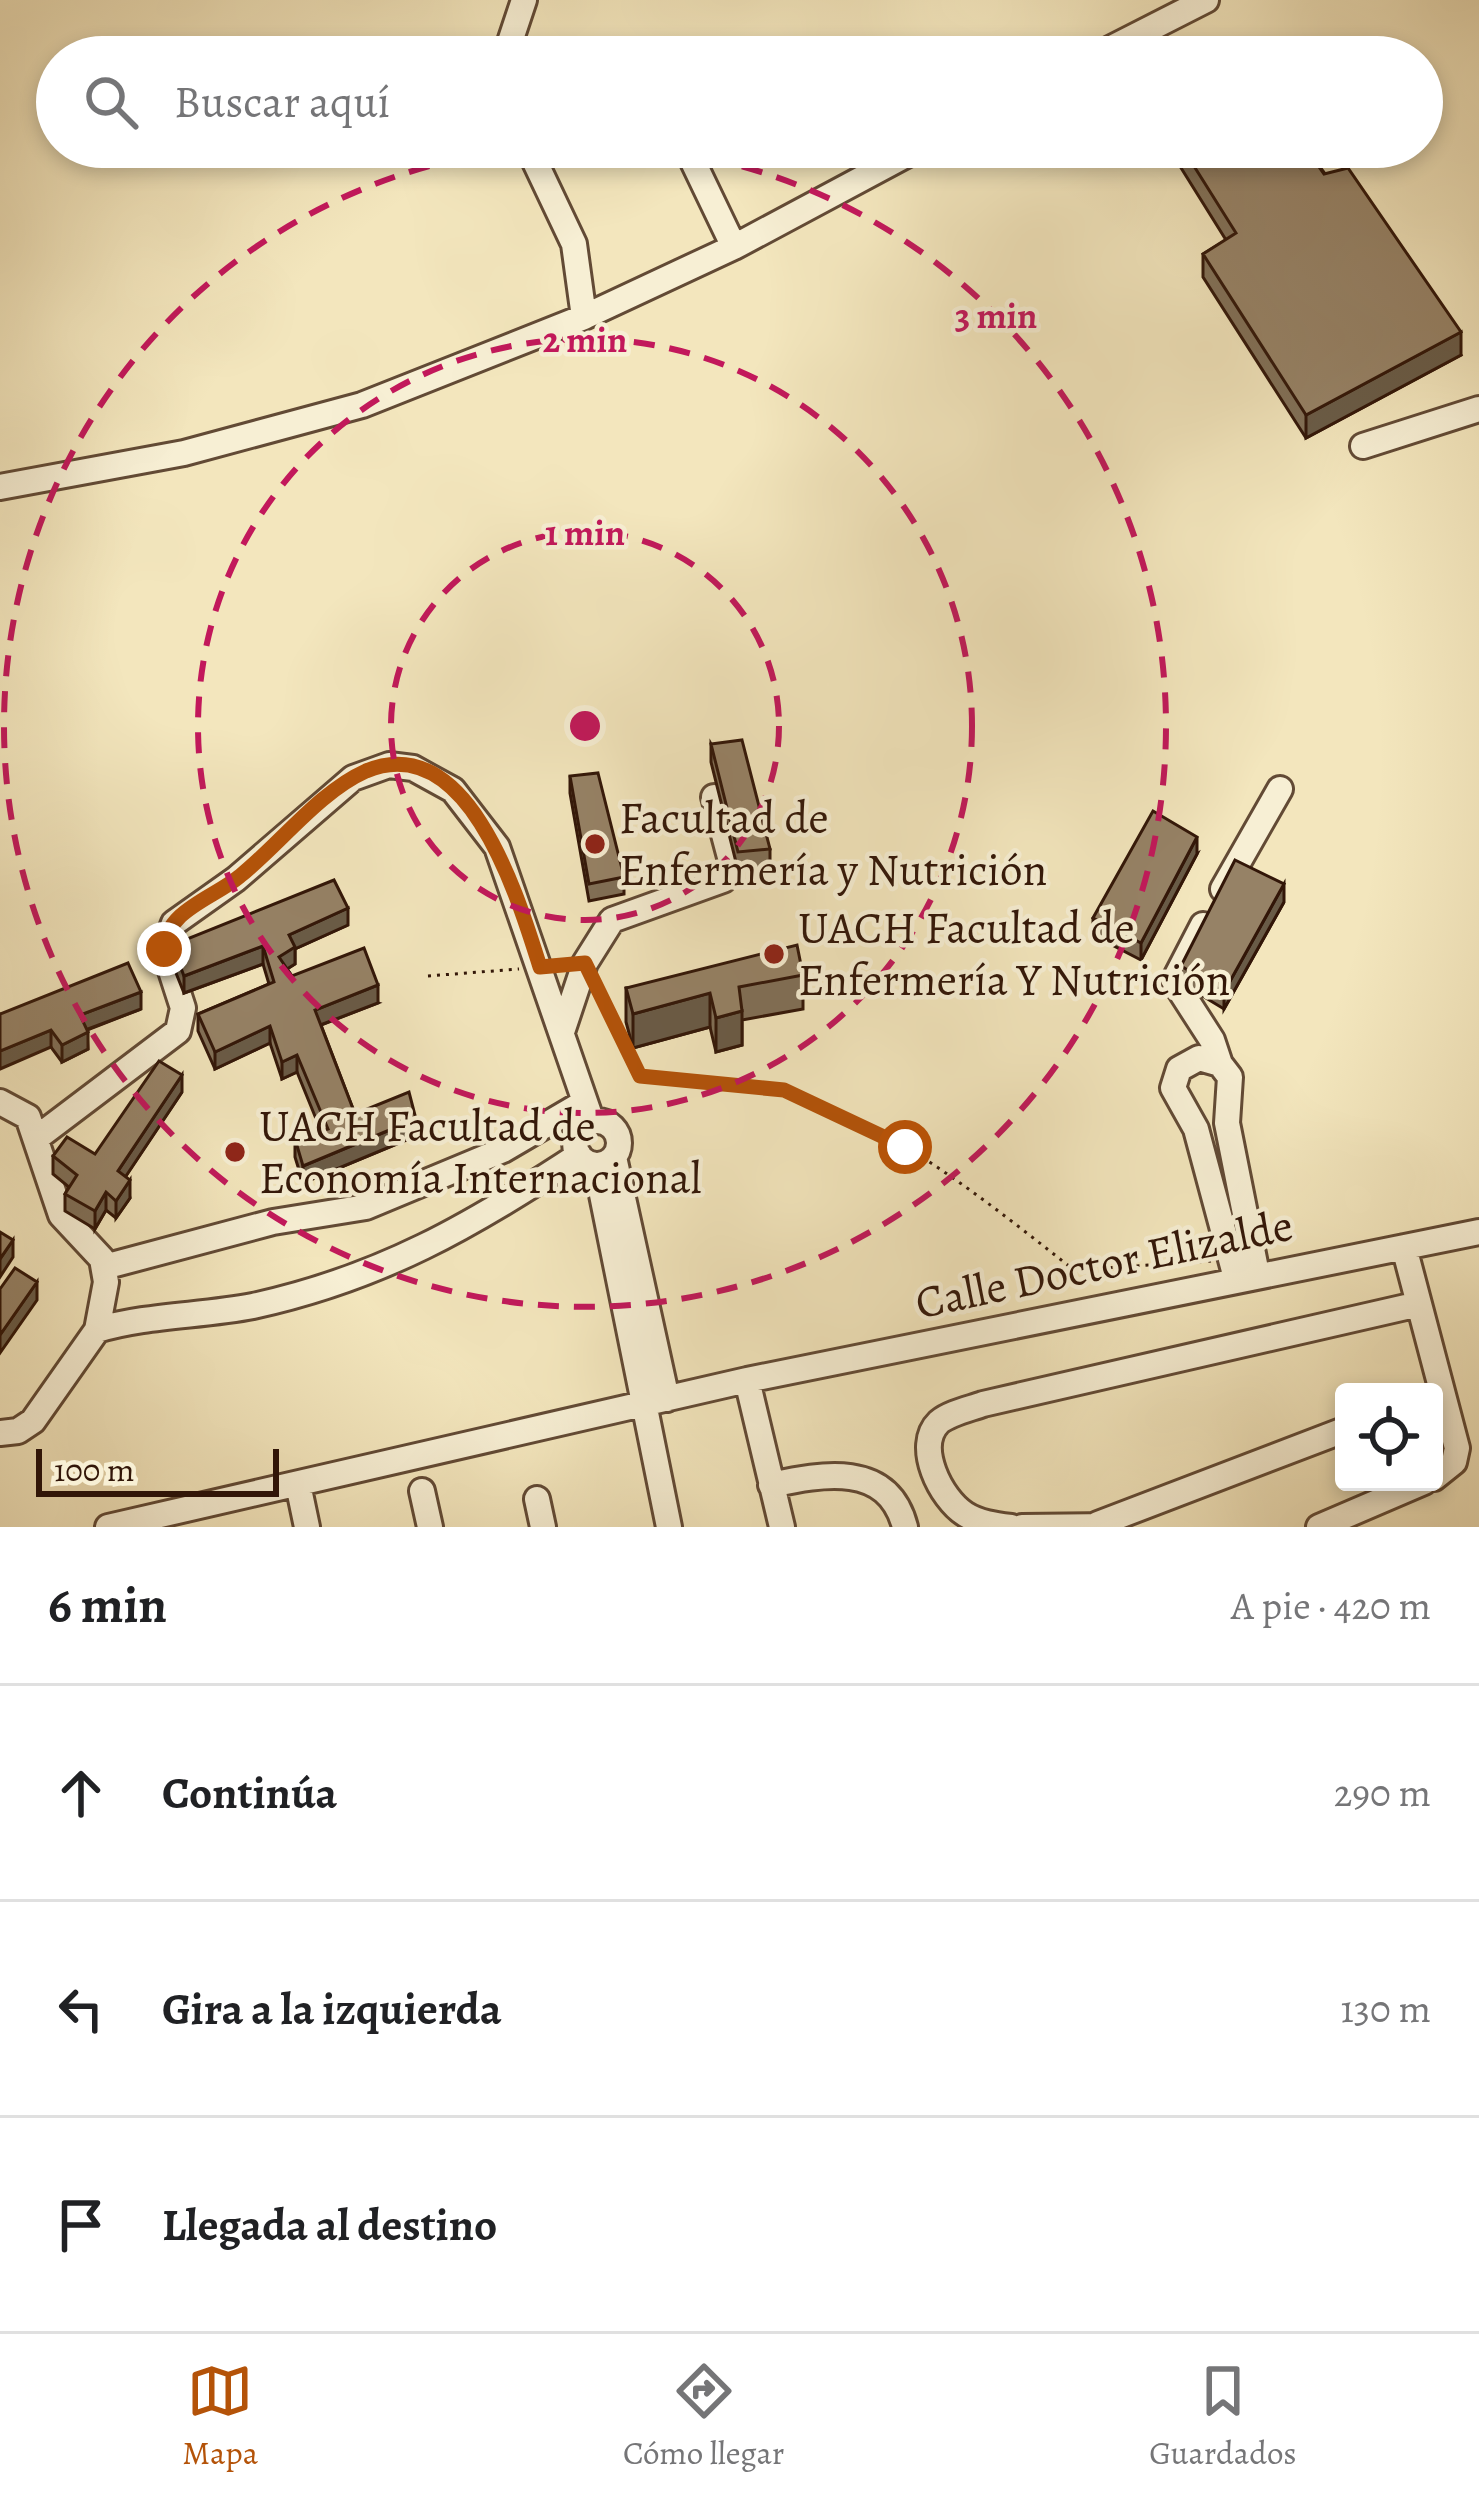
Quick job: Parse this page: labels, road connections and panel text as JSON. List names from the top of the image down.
{
  "streets": {
    "street": ["Calle Doctor Elizalde"]
  },
  "places": ["Facultad de Enfermería y Nutrición", "UACH Facultad de Enfermería Y Nutrición", "UACH Facultad de Economía Internacional"],
  "scale_bar": "100 m",
  "page": {
    "search": "Buscar aquí",
    "scale": "100 m",
    "heading": ["6 min", "A pie · 420 m"],
    "list": [
      ["Continúa", "290 m"],
      ["Gira a la izquierda", "130 m"],
      "Llegada al destino"
    ],
    "nav": ["Mapa", "Cómo llegar", "Guardados"]
  },
  "rings": ["3 min", "2 min", "1 min"]
}
